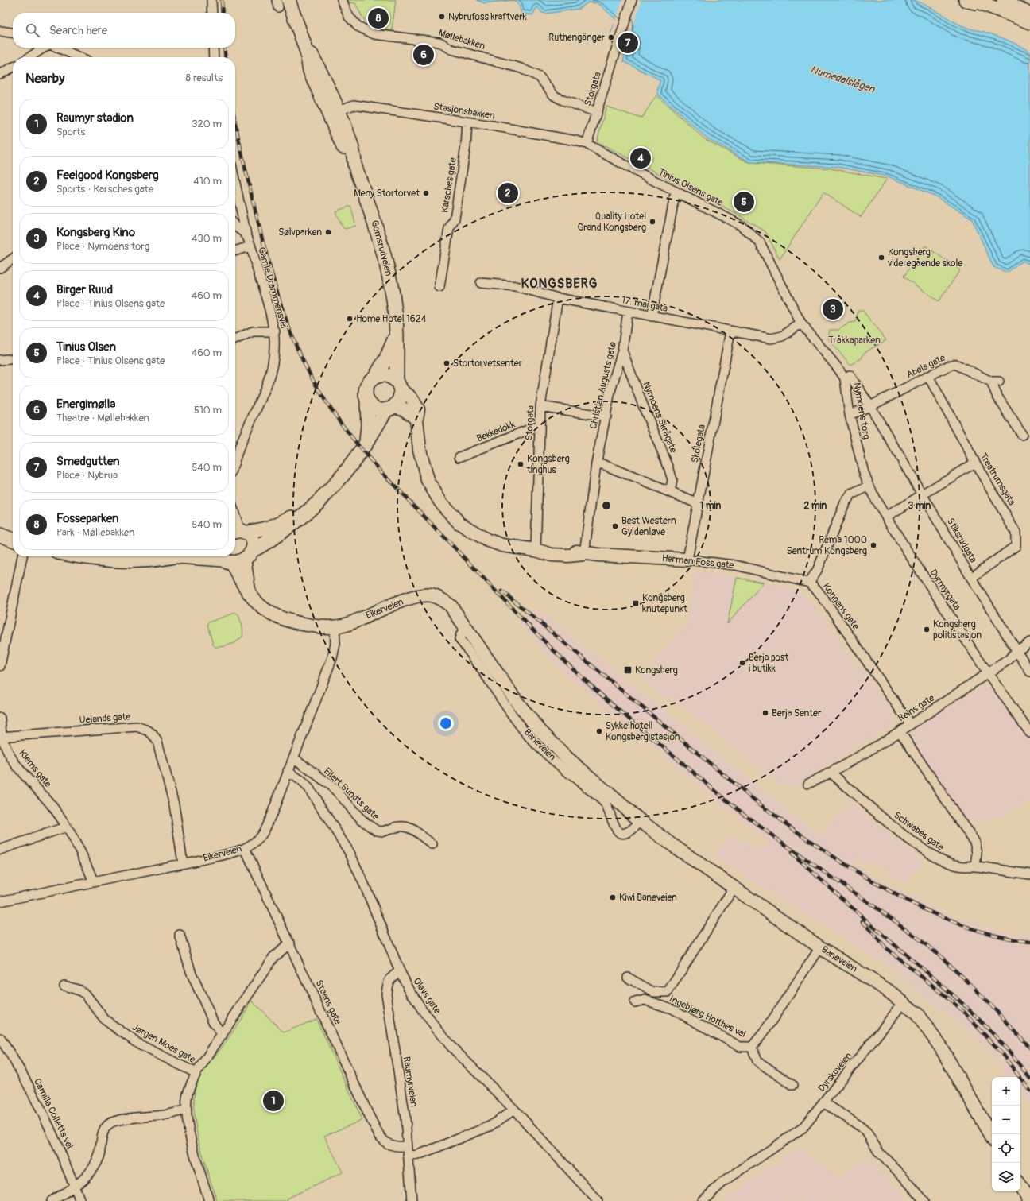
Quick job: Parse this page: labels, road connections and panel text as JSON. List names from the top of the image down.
{
  "streets": {
    "main road": [
      "Gomsrudveien",
      "Herman Foss gate",
      "Eikerveien",
      "Baneveien"
    ],
    "street": [
      "Møllebakken",
      "Storgata",
      "Stasjonsbakken",
      "Karsches gate",
      "Tinius Olsens gate",
      "Gamle Drammensvei",
      "17. mai gata",
      "Abels gate",
      "Christian Augusts gate",
      "Nymoens torg",
      "Nymoens Skrågate",
      "Bekkedokk",
      "Skolegata",
      "Treatrumsgata",
      "Stiksrudgata",
      "Dyrmyrgata",
      "Kongens gate",
      "Reins gate",
      "Uelands gate",
      "Klems gate",
      "Eilert Sundts gate",
      "Schwabes gate",
      "Olavs gate",
      "Steens gate",
      "Ingebjørg Holthes vei",
      "Jørgen Moes gate",
      "Dyrskuveien",
      "Raumyrveien",
      "Camilla Colletts vei"
    ]
  },
  "crossings": [
    ["Møllebakken", "Storgata"],
    ["Storgata", "Stasjonsbakken"],
    ["Storgata", "Tinius Olsens gate"],
    ["Storgata", "17. mai gata"],
    ["Storgata", "Bekkedokk"],
    ["Storgata", "Herman Foss gate"],
    ["Stasjonsbakken", "Karsches gate"],
    ["Stasjonsbakken", "Tinius Olsens gate"],
    ["Stasjonsbakken", "Gomsrudveien"],
    ["Tinius Olsens gate", "Nymoens torg"],
    ["Gomsrudveien", "Herman Foss gate"],
    ["17. mai gata", "Christian Augusts gate"],
    ["17. mai gata", "Nymoens torg"],
    ["17. mai gata", "Skolegata"],
    ["Abels gate", "Nymoens torg"],
    ["Abels gate", "Treatrumsgata"],
    ["Abels gate", "Stiksrudgata"],
    ["Christian Augusts gate", "Nymoens Skrågate"],
    ["Christian Augusts gate", "Herman Foss gate"],
    ["Nymoens torg", "Stiksrudgata"],
    ["Nymoens torg", "Dyrmyrgata"],
    ["Nymoens torg", "Kongens gate"],
    ["Skolegata", "Herman Foss gate"],
    ["Treatrumsgata", "Stiksrudgata"],
    ["Stiksrudgata", "Reins gate"],
    ["Herman Foss gate", "Kongens gate"],
    ["Dyrmyrgata", "Kongens gate"],
    ["Dyrmyrgata", "Reins gate"],
    ["Kongens gate", "Reins gate"],
    ["Eikerveien", "Uelands gate"],
    ["Eikerveien", "Baneveien"],
    ["Eikerveien", "Klems gate"],
    ["Eikerveien", "Eilert Sundts gate"],
    ["Eikerveien", "Olavs gate"],
    ["Eikerveien", "Steens gate"],
    ["Reins gate", "Schwabes gate"],
    ["Uelands gate", "Klems gate"],
    ["Baneveien", "Ingebjørg Holthes vei"],
    ["Baneveien", "Dyrskuveien"],
    ["Olavs gate", "Raumyrveien"],
    ["Steens gate", "Jørgen Moes gate"],
    ["Steens gate", "Raumyrveien"]
  ],
  "districts": ["KONGSBERG"],
  "water": ["Numedalslågen"],
  "parks": ["Tråkkaparken"],
  "places": {
    "other": [
      "Nybrufoss kraftverk",
      "Ruthengänger",
      "Meny Stortorvet",
      "Quality Hotel Grand Kongsberg",
      "Sølvparken",
      "Kongsberg videregående skole",
      "Home Hotel 1624",
      "Stortorvetsenter",
      "Kongsberg tinghus",
      "Best Western Gyldenløve",
      "Rema 1000 Sentrum Kongsberg",
      "Kongsberg politistasjon",
      "Berja post i butikk",
      "Berja Senter",
      "Sykkelhotell Kongsberg stasjon",
      "Kiwi Baneveien"
    ],
    "transit": ["Kongsberg knutepunkt", "Kongsberg"]
  },
  "page": {
    "pins": [
      "8",
      "7",
      "6",
      "4",
      "2",
      "5",
      "3",
      "1"
    ],
    "search": "Search here",
    "heading": ["Nearby", "8 results"],
    "list": [
      {
        "mark": "1",
        "name": "Raumyr stadion",
        "note": "Sports",
        "value": "320 m"
      },
      {
        "mark": "2",
        "name": "Feelgood Kongsberg",
        "note": "Sports · Karsches gate",
        "value": "410 m"
      },
      {
        "mark": "3",
        "name": "Kongsberg Kino",
        "note": "Place · Nymoens torg",
        "value": "430 m"
      },
      {
        "mark": "4",
        "name": "Birger Ruud",
        "note": "Place · Tinius Olsens gate",
        "value": "460 m"
      },
      {
        "mark": "5",
        "name": "Tinius Olsen",
        "note": "Place · Tinius Olsens gate",
        "value": "460 m"
      },
      {
        "mark": "6",
        "name": "Energimølla",
        "note": "Theatre · Møllebakken",
        "value": "510 m"
      },
      {
        "mark": "7",
        "name": "Smedgutten",
        "note": "Place · Nybrua",
        "value": "540 m"
      },
      {
        "mark": "8",
        "name": "Fosseparken",
        "note": "Park · Møllebakken",
        "value": "540 m"
      }
    ],
    "map_buttons": ["+", "−"]
  },
  "rings": ["1 min", "2 min", "3 min"]
}
